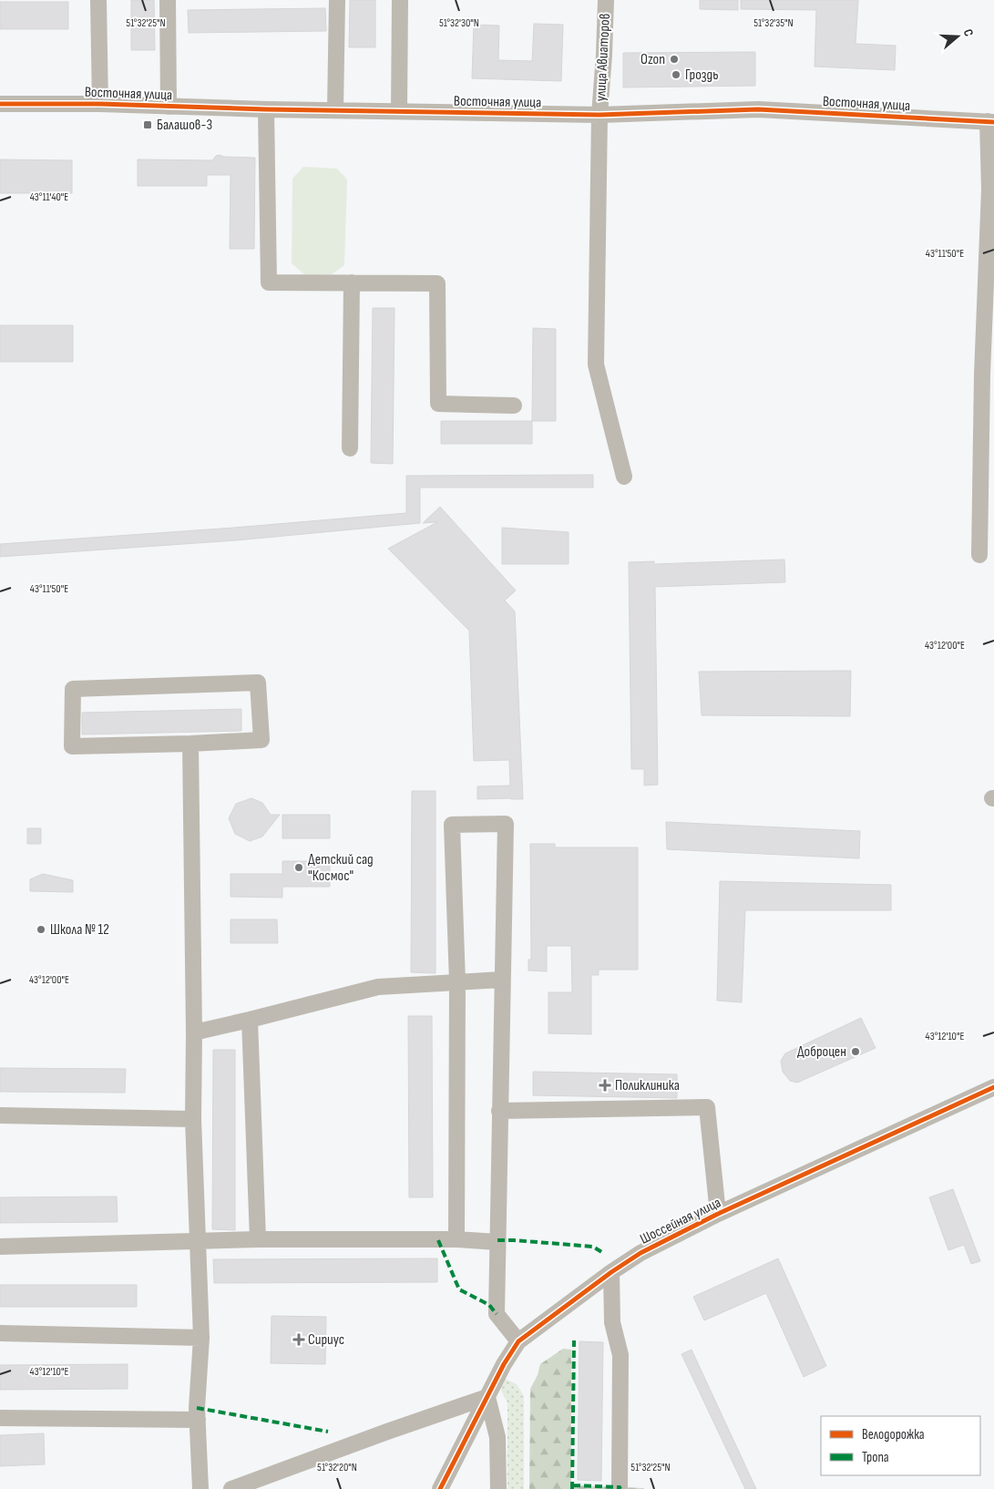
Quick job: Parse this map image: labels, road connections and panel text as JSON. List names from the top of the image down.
{
  "streets": {
    "street": ["улица Авиаторов", "Восточная улица", "Шоссейная улица"]
  },
  "crossings": [
    ["улица Авиаторов", "Восточная улица"]
  ],
  "places": {
    "other": [
      "Ozon",
      "Гроздь",
      "Детский сад \"Космос\"",
      "Школа № 12",
      "Доброцен"
    ],
    "transit": ["Балашов-3"],
    "health": ["Поликлиника", "Сириус"]
  },
  "legend": ["Велодорожка", "Тропа"],
  "north": "right",
  "coordinates": [
    "51°32'25\"N",
    "51°32'30\"N",
    "51°32'35\"N",
    "43°11'40\"E",
    "43°11'50\"E",
    "43°12'00\"E",
    "43°12'10\"E",
    "51°32'20\"N"
  ]
}
